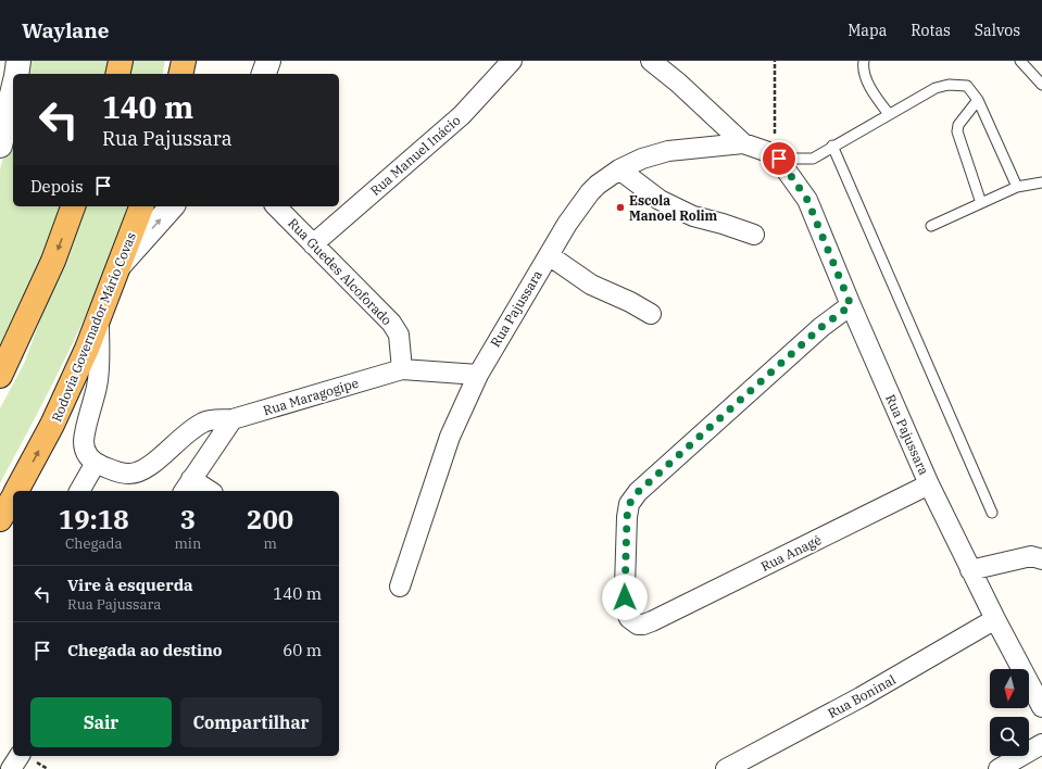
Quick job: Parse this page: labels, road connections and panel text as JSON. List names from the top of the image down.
{
  "streets": {
    "highway": ["Rodovia Governador Mário Covas"],
    "street": [
      "Rua Manuel Inácio",
      "Rua Guedes Alcoforado",
      "Rua Pajussara",
      "Rua Maragogipe",
      "Rua Anagé",
      "Rua Boninal"
    ]
  },
  "crossings": [
    ["Rua Manuel Inácio", "Rua Guedes Alcoforado"],
    ["Rua Guedes Alcoforado", "Rua Maragogipe"],
    ["Rua Pajussara", "Rua Maragogipe"],
    ["Rua Pajussara", "Rua Anagé"],
    ["Rua Pajussara", "Rua Boninal"]
  ],
  "places": ["Escola Manoel Rolim"],
  "north": "bottom",
  "page": {
    "header": "Waylane",
    "nav": ["Mapa", "Rotas", "Salvos"],
    "turn": ["140 m", "Rua Pajussara"],
    "then": "Depois",
    "eta": [
      "19:18",
      "Chegada",
      "3",
      "min",
      "200",
      "m"
    ],
    "list": [
      {
        "name": "Vire à esquerda",
        "note": "Rua Pajussara",
        "value": "140 m"
      },
      {
        "name": "Chegada ao destino",
        "value": "60 m"
      }
    ],
    "buttons": ["Sair", "Compartilhar"]
  }
}
